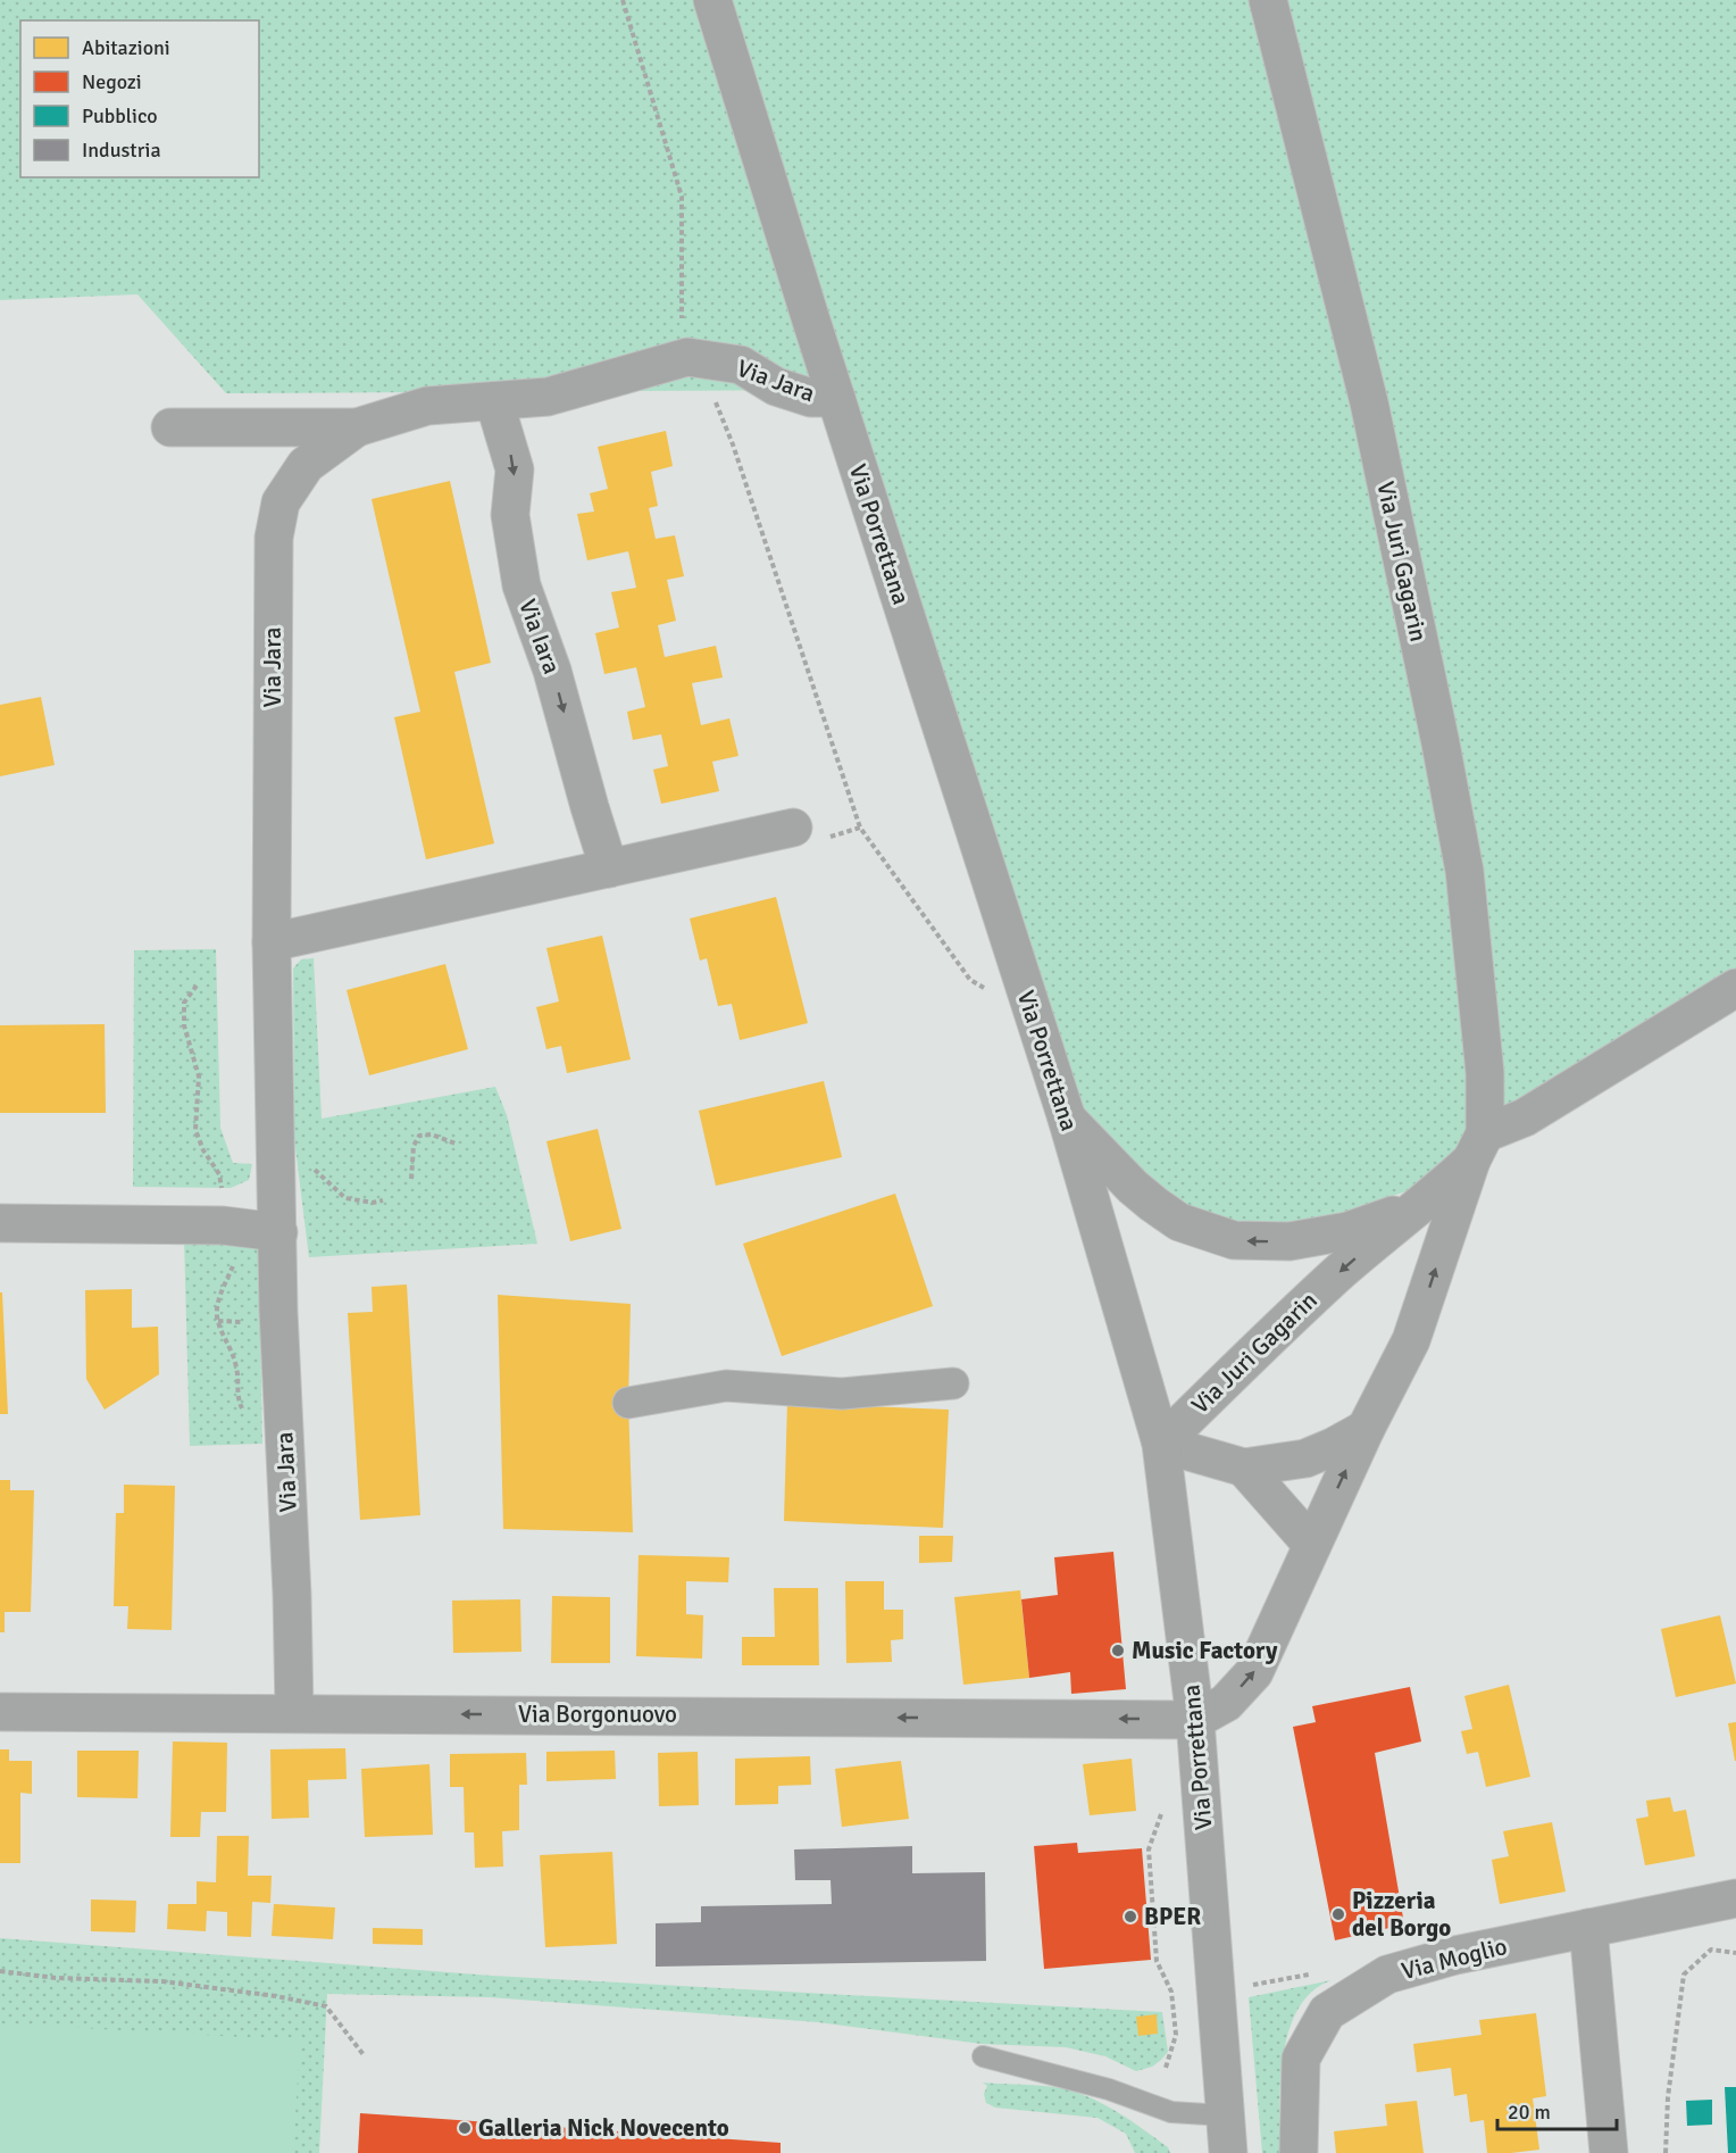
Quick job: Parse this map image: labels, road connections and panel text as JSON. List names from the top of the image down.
{
  "streets": {
    "main road": ["Via Porrettana"],
    "street": [
      "Via Jara",
      "Via Juri Gagarin",
      "Via Iara",
      "Via Borgonuovo",
      "Via Moglio"
    ]
  },
  "crossings": [
    ["Via Jara", "Via Porrettana"],
    ["Via Jara", "Via Iara"],
    ["Via Jara", "Via Borgonuovo"],
    ["Via Porrettana", "Via Juri Gagarin"],
    ["Via Porrettana", "Via Borgonuovo"],
    ["Via Juri Gagarin", "Via Borgonuovo"]
  ],
  "one_way": ["Via Iara"],
  "places": [
    "Music Factory",
    "Pizzeria del Borgo",
    "BPER",
    "Galleria Nick Novecento"
  ],
  "legend": [
    "Abitazioni",
    "Negozi",
    "Pubblico",
    "Industria"
  ],
  "scale_bar": "20 m"
}
